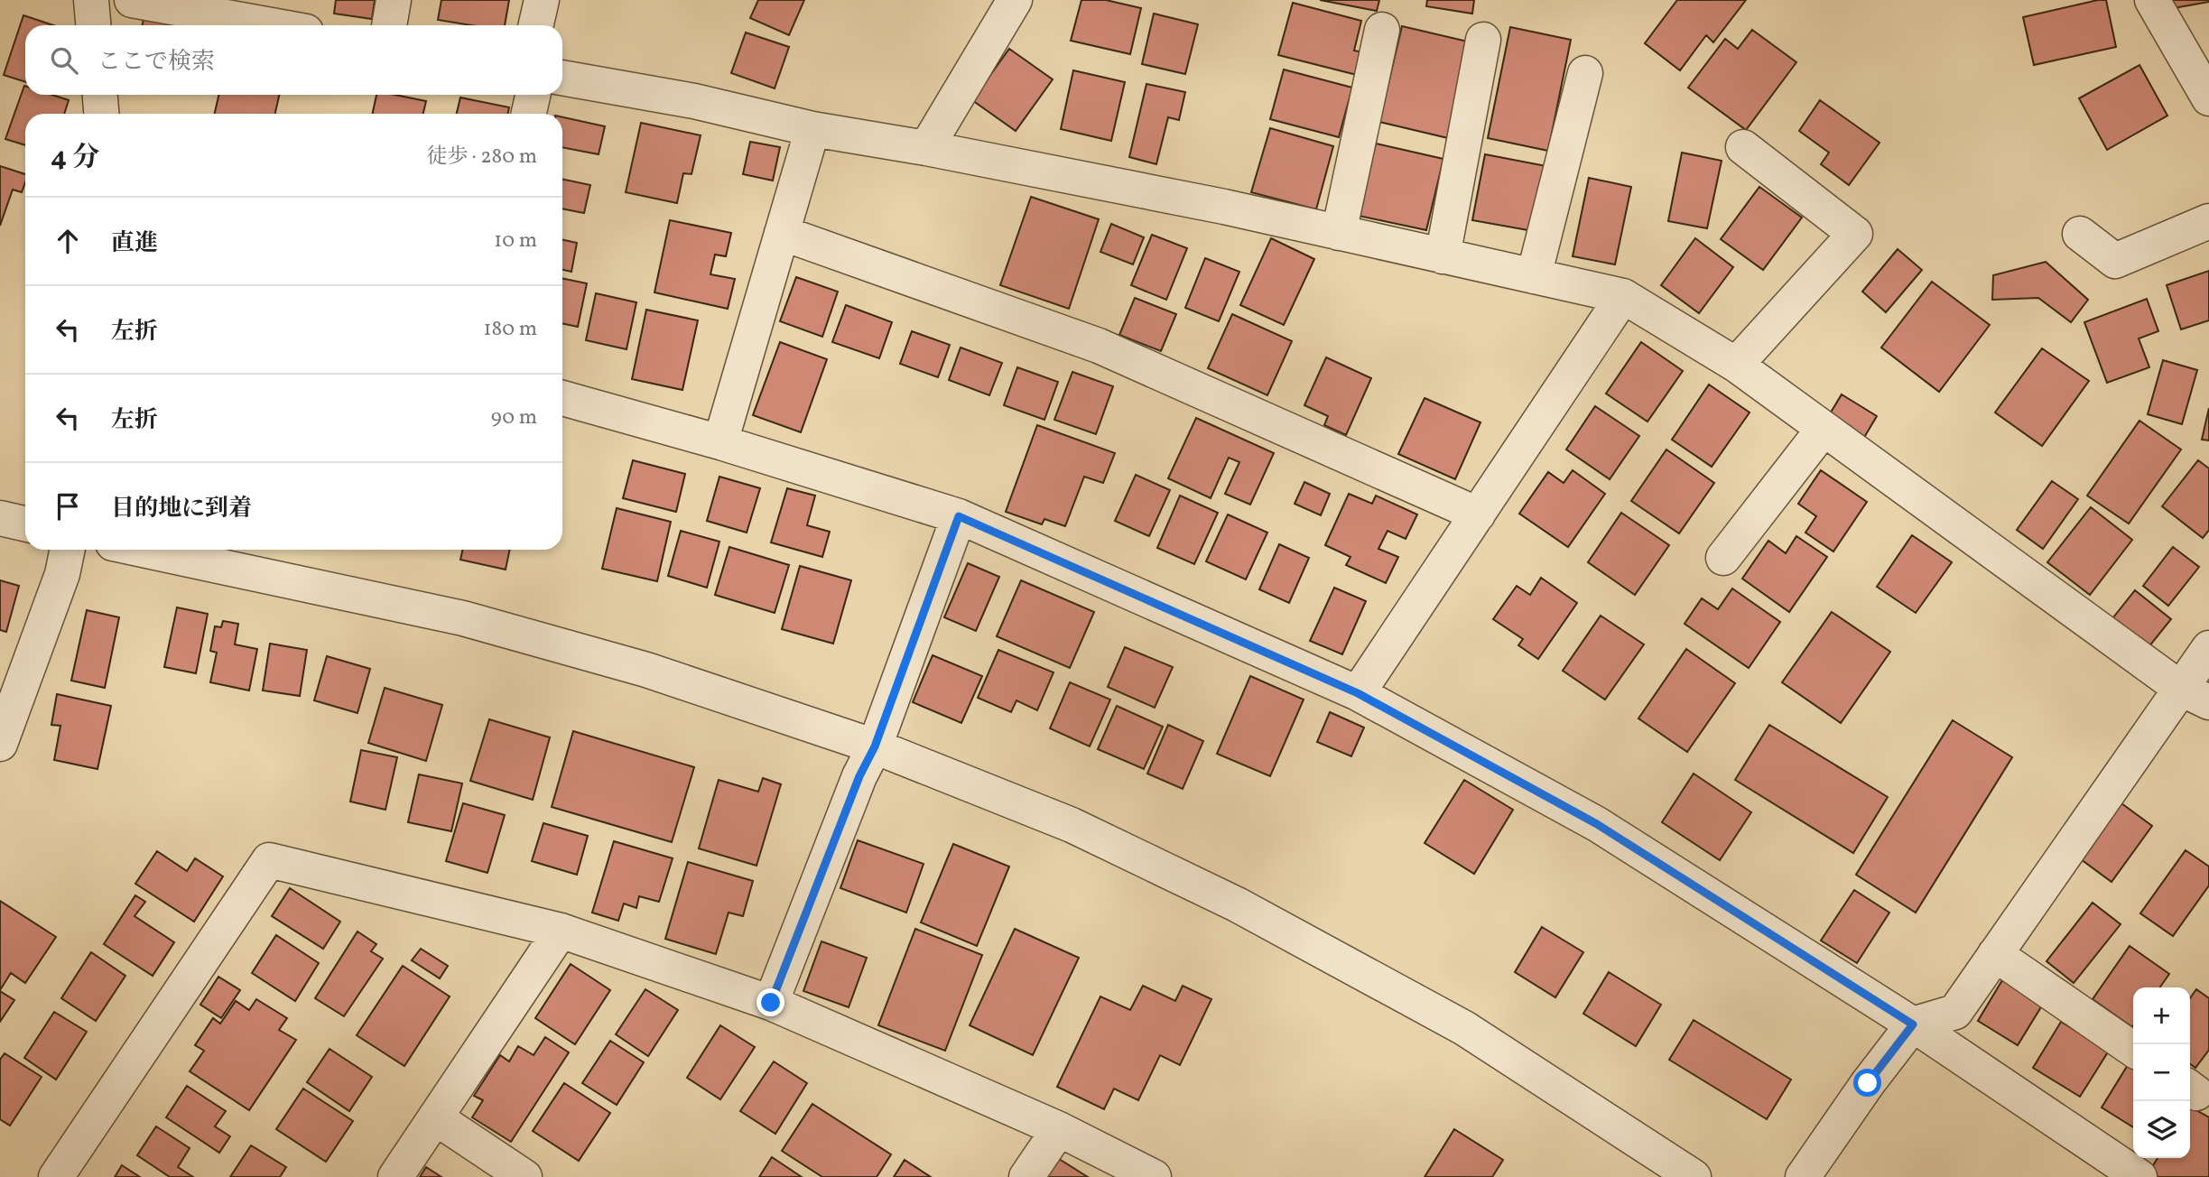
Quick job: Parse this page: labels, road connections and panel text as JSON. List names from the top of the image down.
{
  "page": {
    "search": "ここで検索",
    "heading": ["4 分", "徒歩 · 280 m"],
    "list": [
      ["直進", "10 m"],
      ["左折", "180 m"],
      ["左折", "90 m"],
      "目的地に到着"
    ],
    "map_buttons": ["+", "−"]
  }
}
